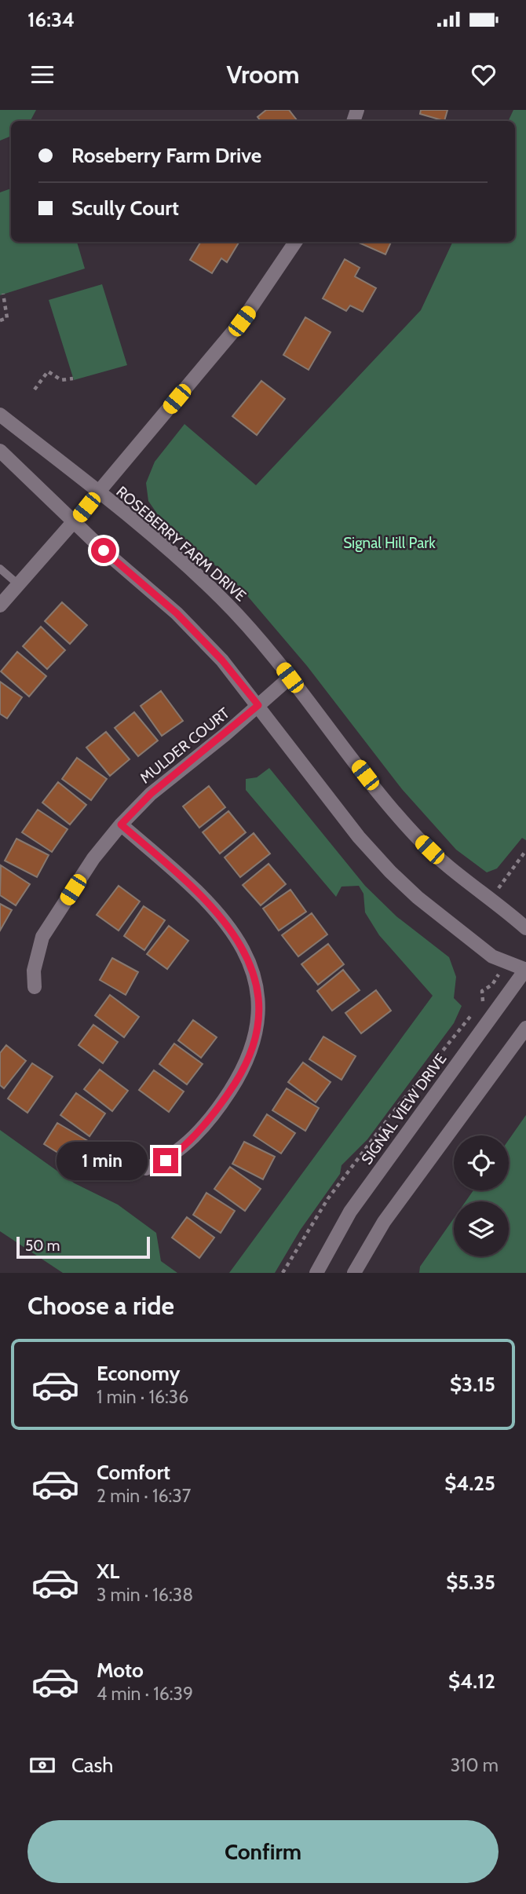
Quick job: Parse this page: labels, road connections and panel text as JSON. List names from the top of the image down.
{
  "streets": {
    "street": ["ROSEBERRY FARM DRIVE", "MULDER COURT", "SIGNAL VIEW DRIVE"]
  },
  "crossings": [
    ["ROSEBERRY FARM DRIVE", "MULDER COURT"]
  ],
  "parks": ["Signal Hill Park"],
  "scale_bar": "50 m",
  "page": {
    "status": "16:34",
    "header": "Vroom",
    "banner": ["Roseberry Farm Drive", "Scully Court"],
    "bubble": "1 min",
    "scale": "50 m",
    "heading": "Choose a ride",
    "list": [
      {
        "name": "Economy",
        "note": "1 min · 16:36",
        "value": "$3.15"
      },
      {
        "name": "Comfort",
        "note": "2 min · 16:37",
        "value": "$4.25"
      },
      {
        "name": "XL",
        "note": "3 min · 16:38",
        "value": "$5.35"
      },
      {
        "name": "Moto",
        "note": "4 min · 16:39",
        "value": "$4.12"
      }
    ],
    "pay": ["Cash", "310 m"],
    "buttons": "Confirm"
  }
}
